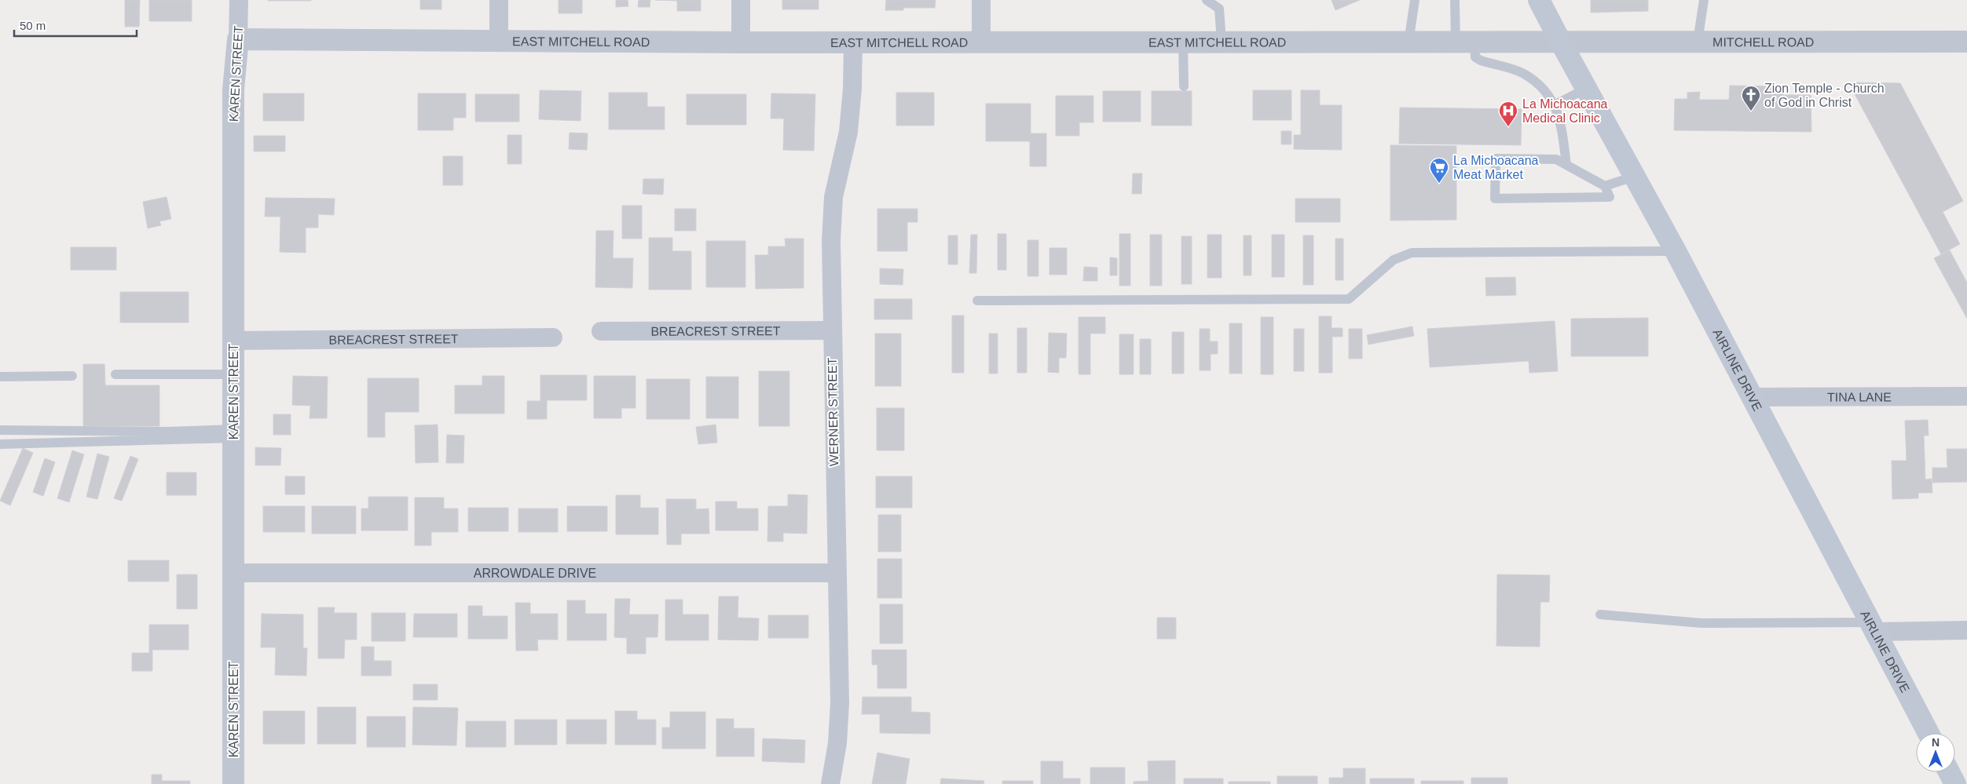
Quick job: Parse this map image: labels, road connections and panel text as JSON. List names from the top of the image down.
{
  "streets": {
    "main road": ["AIRLINE DRIVE"],
    "street": [
      "EAST MITCHELL ROAD",
      "MITCHELL ROAD",
      "KAREN STREET",
      "BREACREST STREET",
      "TINA LANE",
      "WERNER STREET",
      "ARROWDALE DRIVE"
    ]
  },
  "crossings": [
    ["EAST MITCHELL ROAD", "MITCHELL ROAD"],
    ["EAST MITCHELL ROAD", "KAREN STREET"],
    ["EAST MITCHELL ROAD", "AIRLINE DRIVE"],
    ["EAST MITCHELL ROAD", "WERNER STREET"],
    ["MITCHELL ROAD", "AIRLINE DRIVE"],
    ["KAREN STREET", "BREACREST STREET"],
    ["KAREN STREET", "ARROWDALE DRIVE"],
    ["BREACREST STREET", "WERNER STREET"],
    ["AIRLINE DRIVE", "TINA LANE"],
    ["WERNER STREET", "ARROWDALE DRIVE"]
  ],
  "places": {
    "church": ["Zion Temple - Church of God in Christ"],
    "hospital": ["La Michoacana Medical Clinic"],
    "supermarket": ["La Michoacana Meat Market"]
  },
  "scale_bar": "50 m",
  "north": "top"
}
